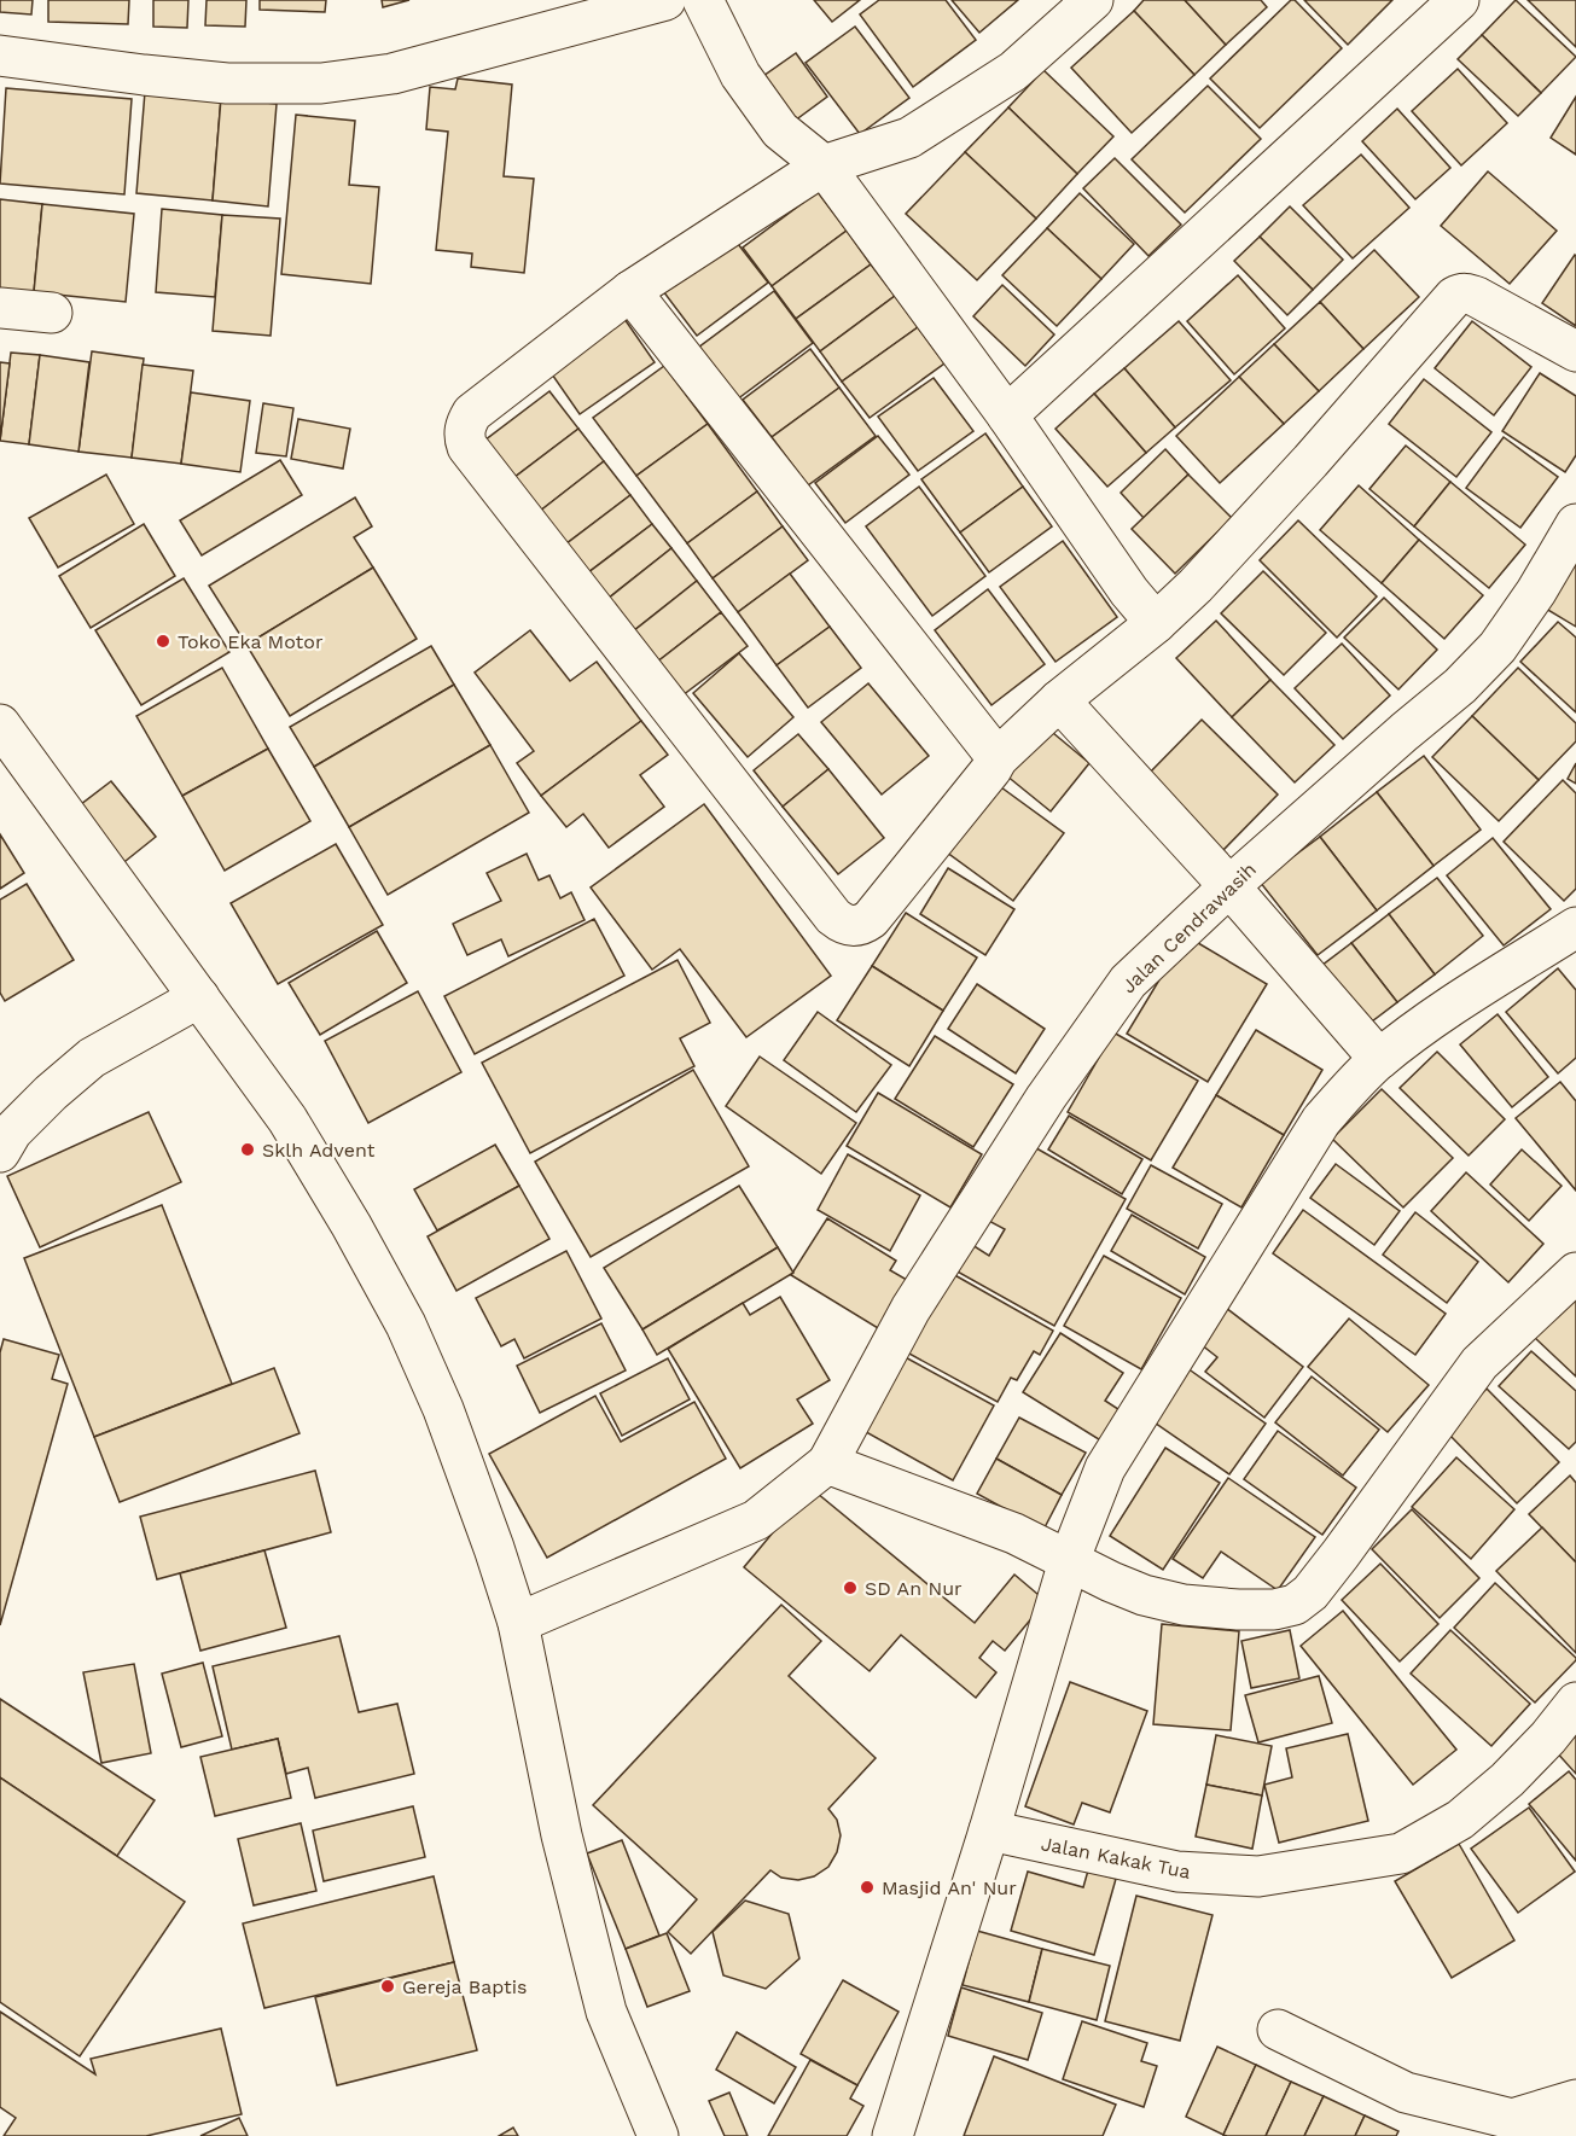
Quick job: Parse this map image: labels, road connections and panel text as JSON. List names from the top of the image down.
{
  "streets": {
    "street": ["Jalan Cendrawasih", "Jalan Kakak Tua"]
  },
  "places": [
    "Toko Eka Motor",
    "Sklh Advent",
    "SD An Nur",
    "Masjid An' Nur",
    "Gereja Baptis"
  ]
}
